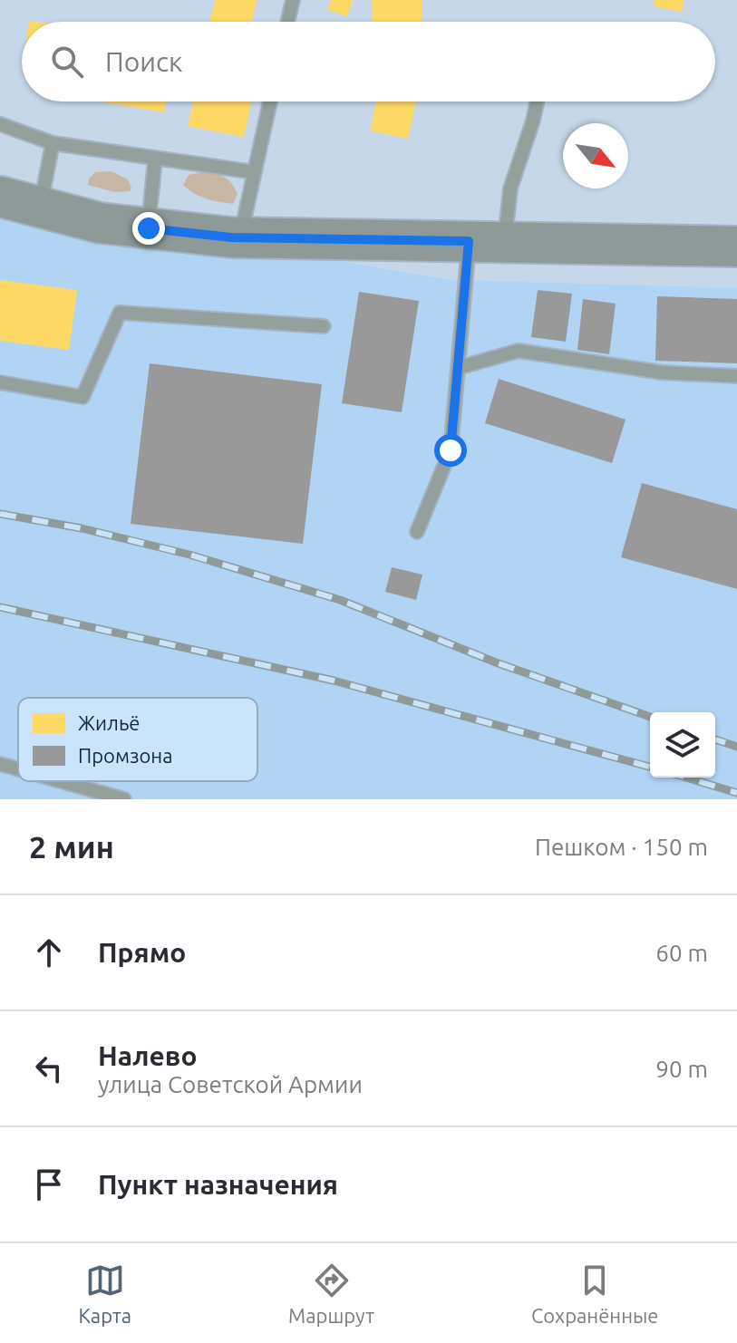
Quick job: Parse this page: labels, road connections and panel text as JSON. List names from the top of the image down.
{
  "legend": ["Жильё", "Промзона"],
  "north": "bottom right",
  "page": {
    "search": "Поиск",
    "heading": ["2 мин", "Пешком · 150 m"],
    "list": [
      ["Прямо", "60 m"],
      ["Налево", "улица Советской Армии", "90 m"],
      "Пункт назначения"
    ],
    "nav": ["Карта", "Маршрут", "Сохранённые"]
  }
}
